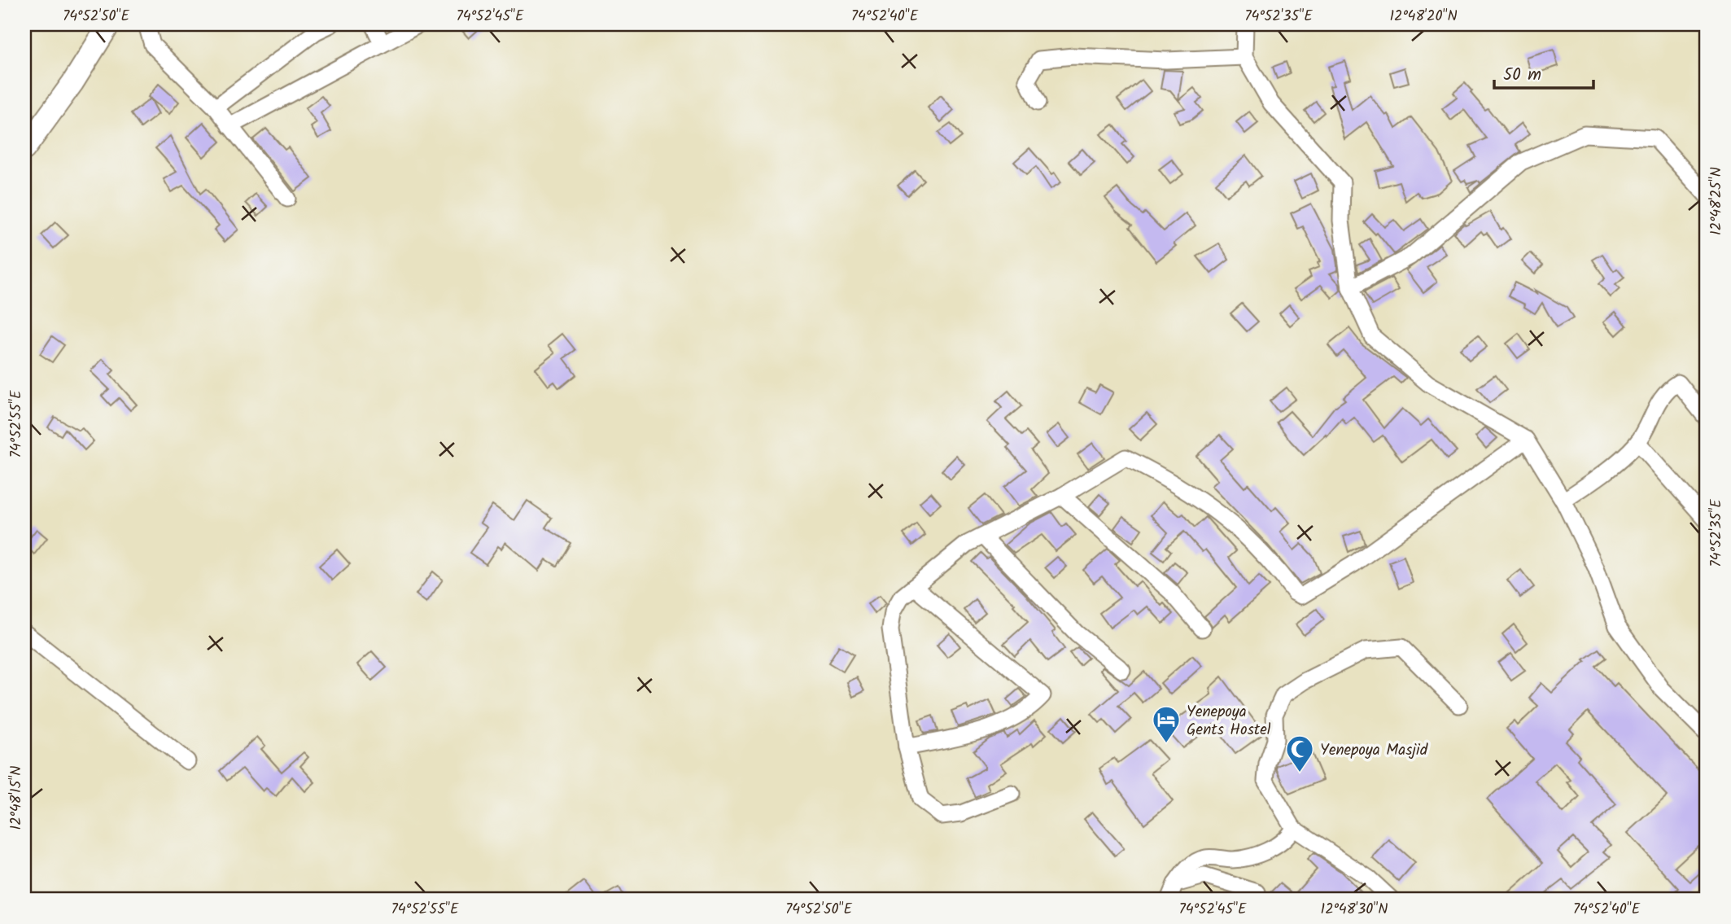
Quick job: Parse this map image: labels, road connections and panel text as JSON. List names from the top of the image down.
{
  "places": {
    "hotel": ["Yenepoya Gents Hostel"],
    "mosque": ["Yenepoya Masjid"]
  },
  "scale_bar": "50 m",
  "coordinates": [
    "74°52'50\"E",
    "74°52'45\"E",
    "74°52'40\"E",
    "74°52'35\"E",
    "12°48'20\"N",
    "12°48'25\"N",
    "74°52'55\"E",
    "12°48'15\"N",
    "12°48'30\"N"
  ]
}
